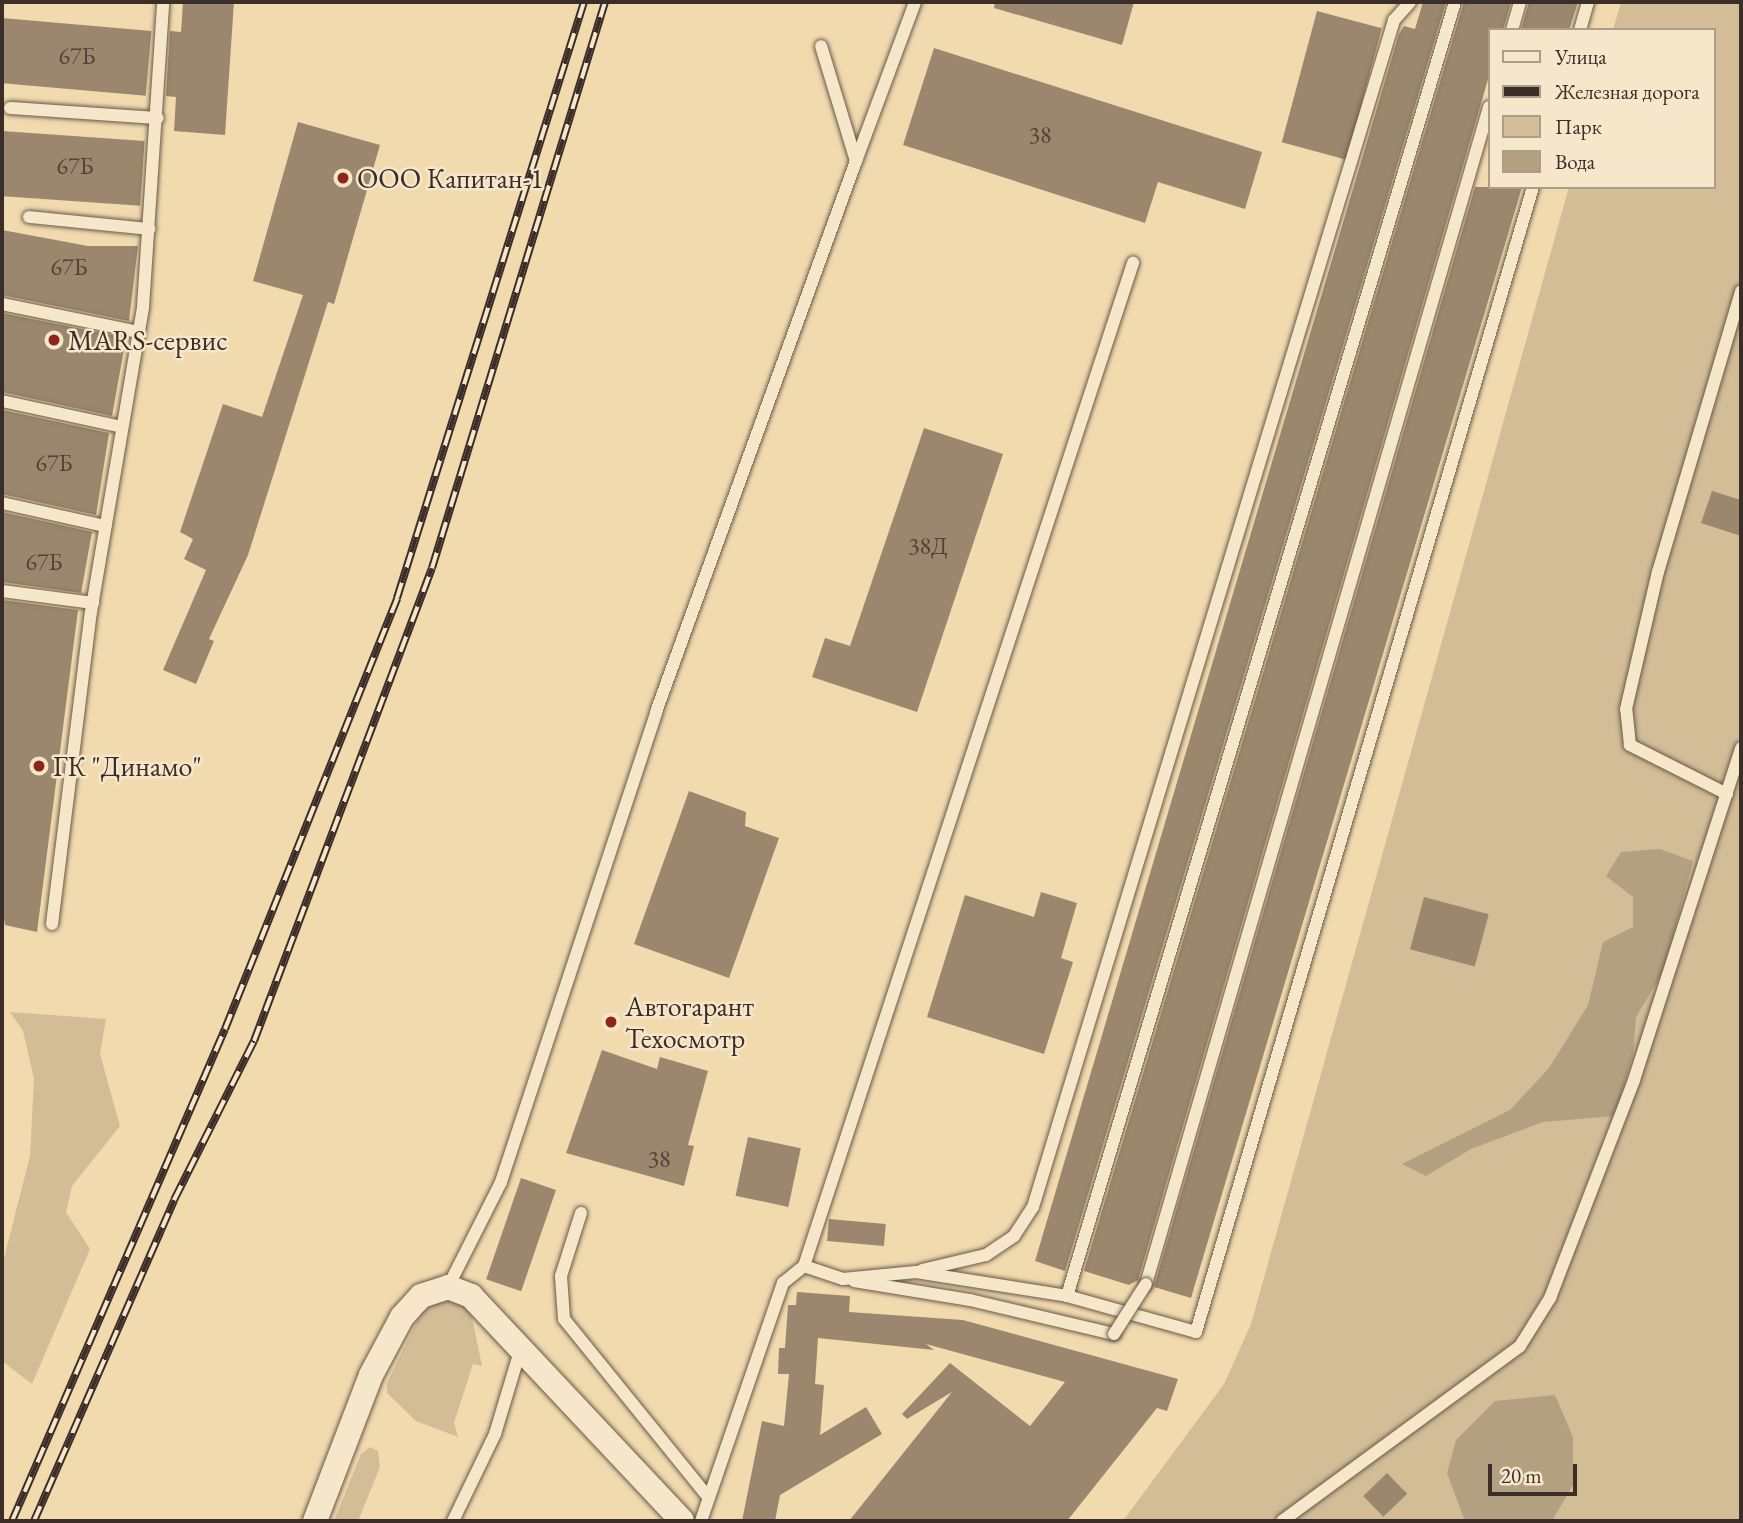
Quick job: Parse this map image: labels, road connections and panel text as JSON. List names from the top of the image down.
{
  "places": [
    "ООО Капитан-1",
    "MARS-сервис",
    "ГК \"Динамо\"",
    "Автогарант Техосмотр"
  ],
  "house_numbers": [
    "67Б",
    "38",
    "67Б",
    "67Б",
    "67Б",
    "38Д",
    "67Б",
    "38"
  ],
  "legend": [
    "Улица",
    "Железная дорога",
    "Парк",
    "Вода"
  ],
  "scale_bar": "20 m"
}
